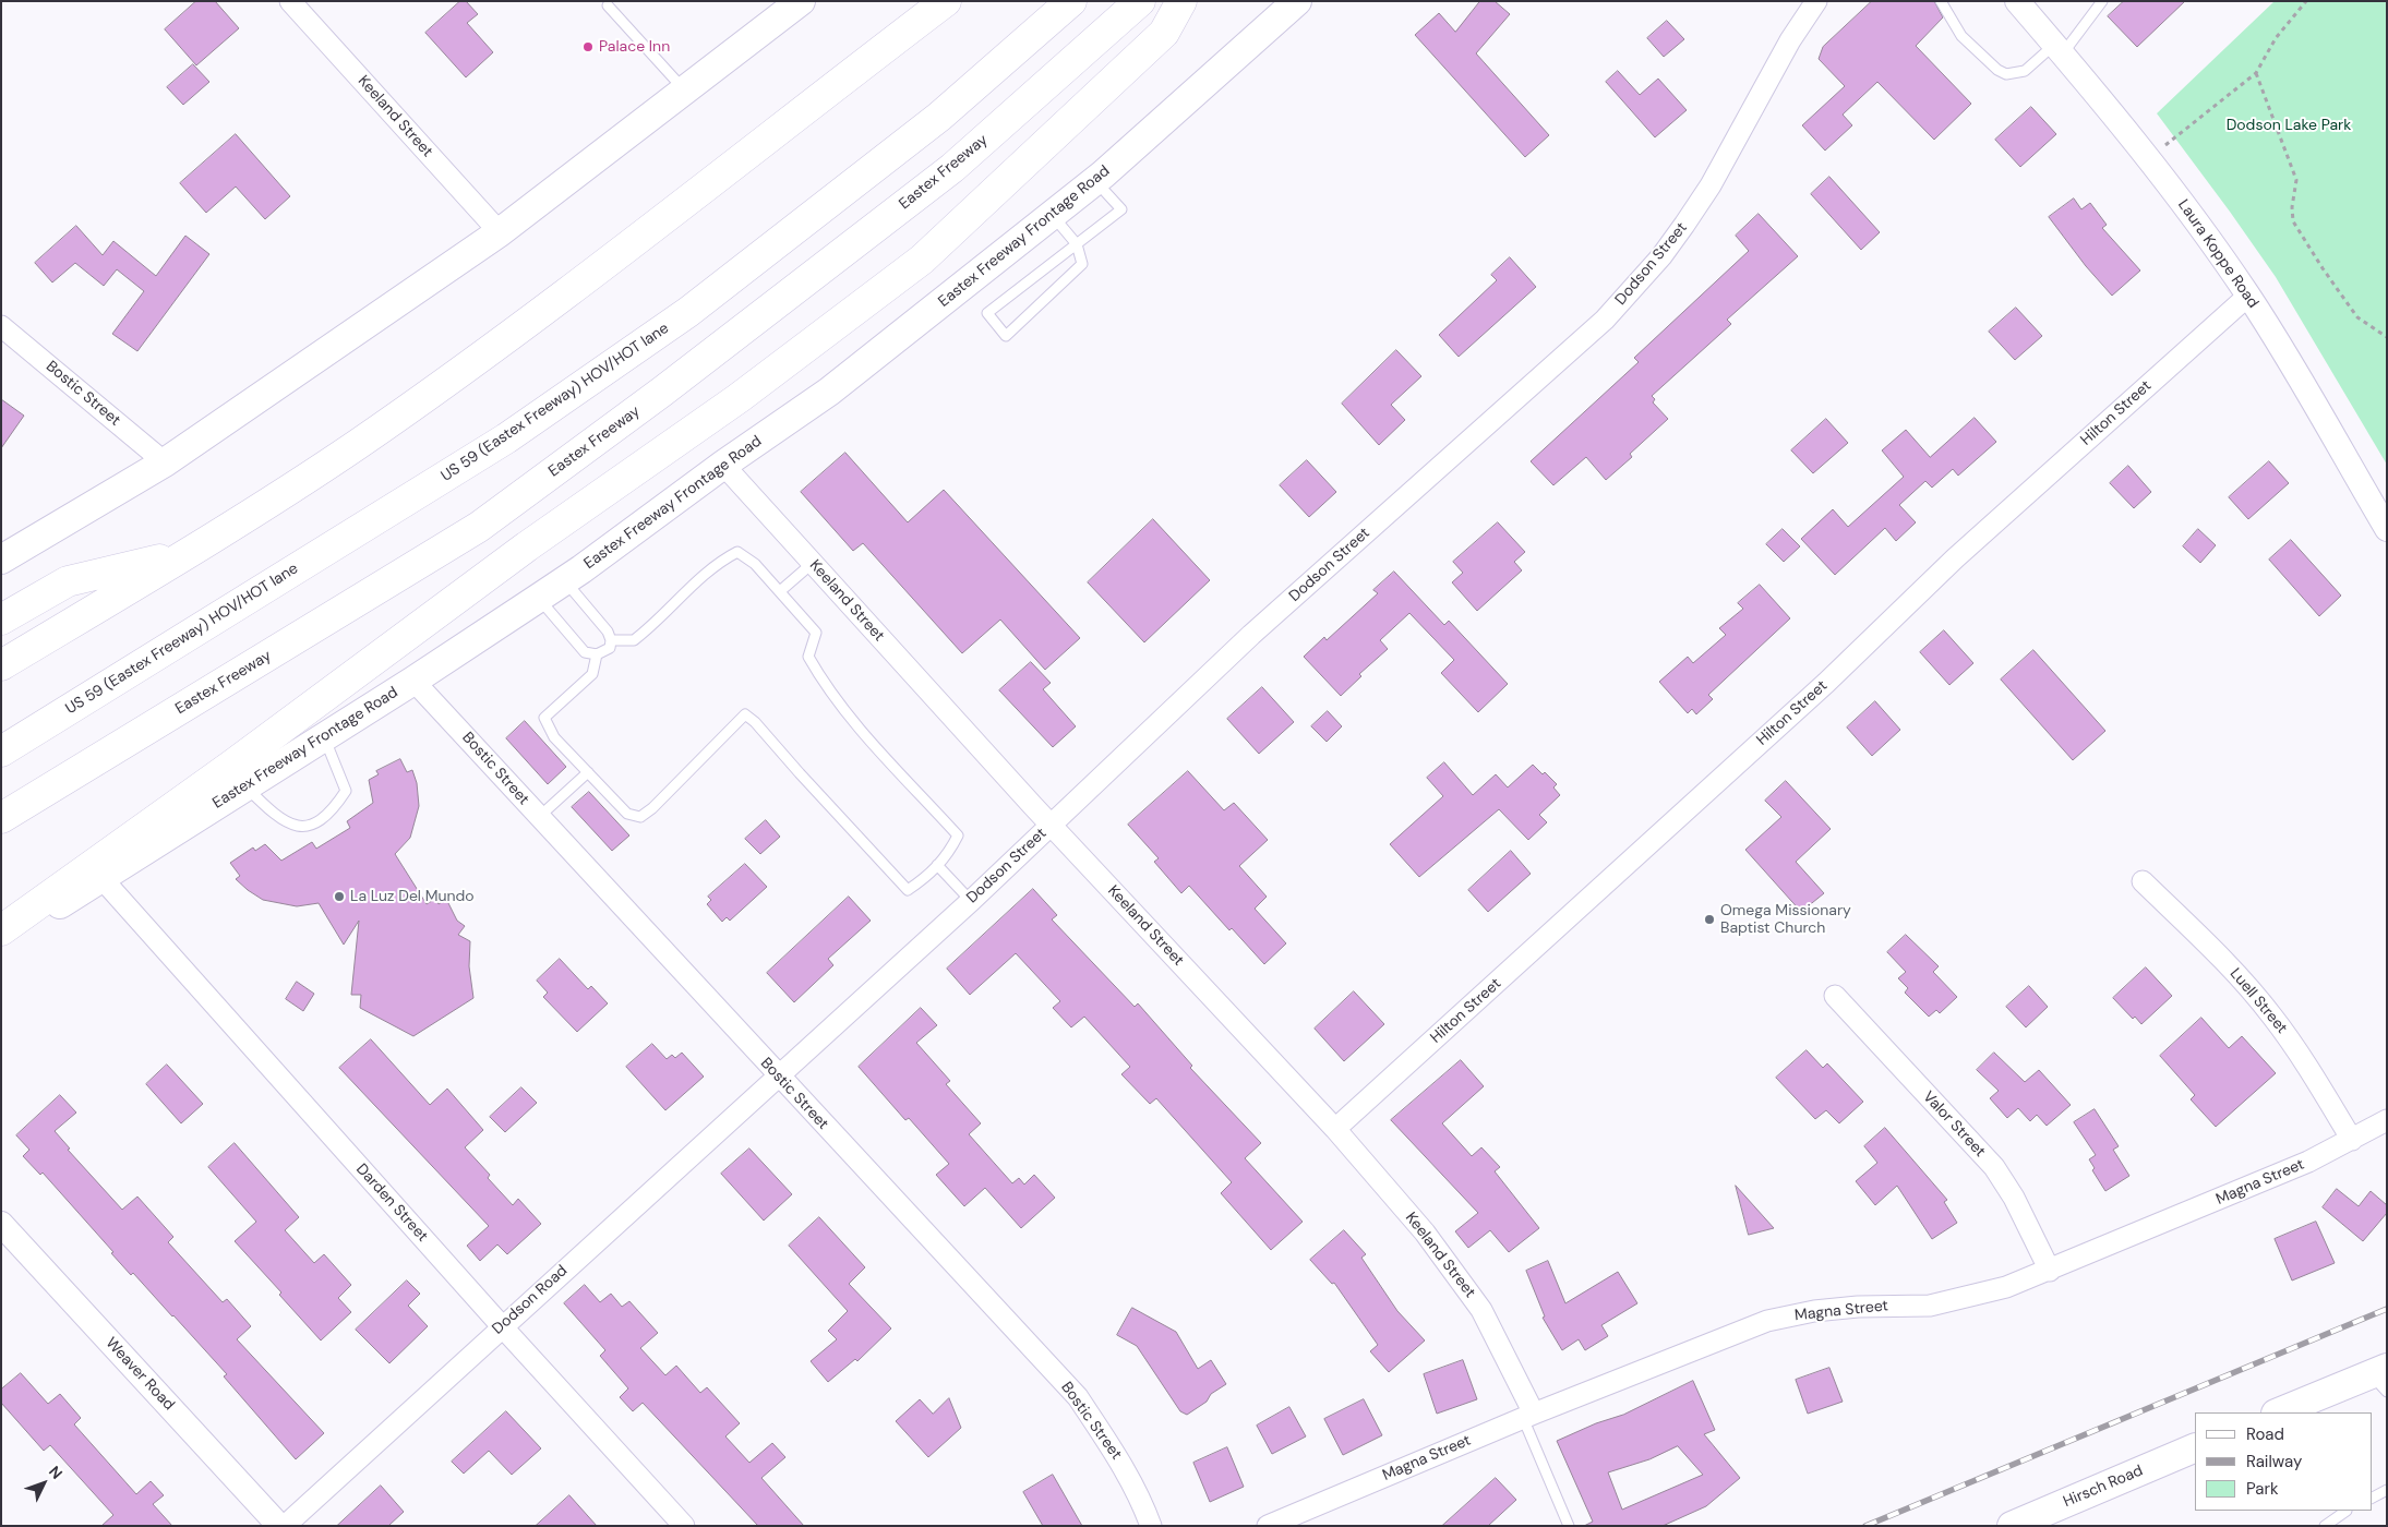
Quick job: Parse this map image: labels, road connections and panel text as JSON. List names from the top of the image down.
{
  "streets": {
    "highway": ["Eastex Freeway", "US 59 (Eastex Freeway) HOV/HOT lane"],
    "main road": ["Eastex Freeway Frontage Road", "Hirsch Road"],
    "street": [
      "Keeland Street",
      "Laura Koppe Road",
      "Dodson Street",
      "Bostic Street",
      "Hilton Street",
      "Luell Street",
      "Valor Street",
      "Magna Street",
      "Darden Street",
      "Dodson Road",
      "Weaver Road"
    ]
  },
  "crossings": [
    ["Keeland Street", "Eastex Freeway Frontage Road"],
    ["Keeland Street", "Dodson Street"],
    ["Keeland Street", "Hilton Street"],
    ["Keeland Street", "Magna Street"],
    ["Eastex Freeway Frontage Road", "Bostic Street"],
    ["Eastex Freeway Frontage Road", "Darden Street"],
    ["Laura Koppe Road", "Hilton Street"],
    ["Dodson Street", "Bostic Street"],
    ["Dodson Street", "Dodson Road"],
    ["Bostic Street", "Dodson Road"],
    ["Luell Street", "Magna Street"],
    ["Valor Street", "Magna Street"],
    ["Darden Street", "Dodson Road"]
  ],
  "parks": ["Dodson Lake Park"],
  "places": ["Palace Inn", "La Luz Del Mundo", "Omega Missionary Baptist Church"],
  "legend": ["Road", "Railway", "Park"],
  "north": "top right"
}
